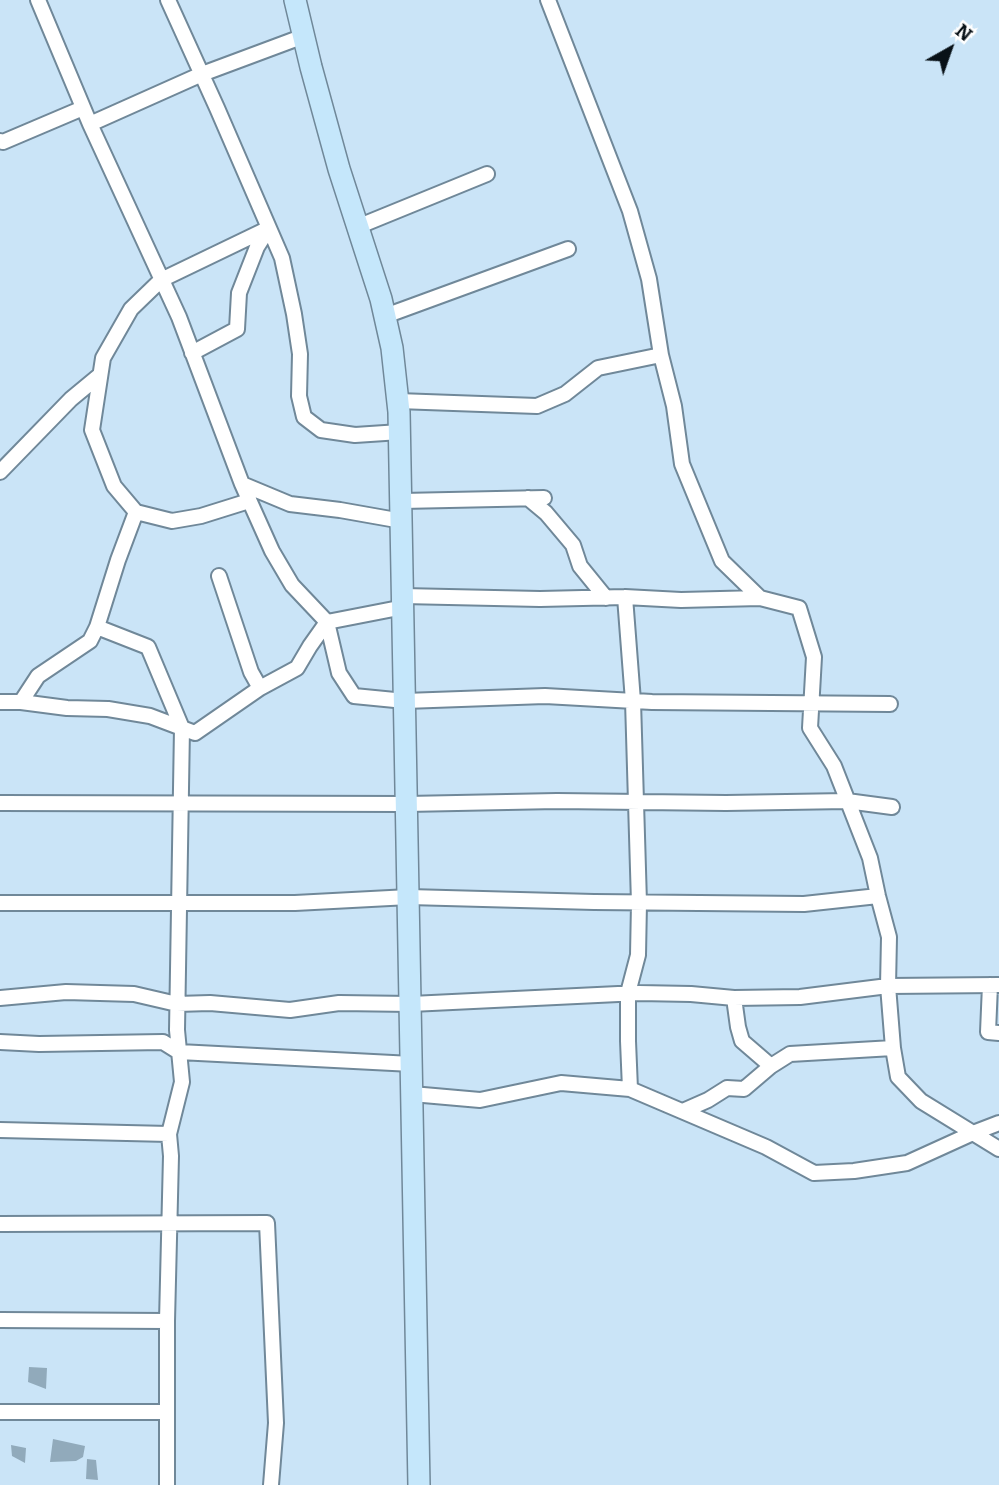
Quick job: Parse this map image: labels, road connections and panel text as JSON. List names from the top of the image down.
{
  "north": "top right"
}
